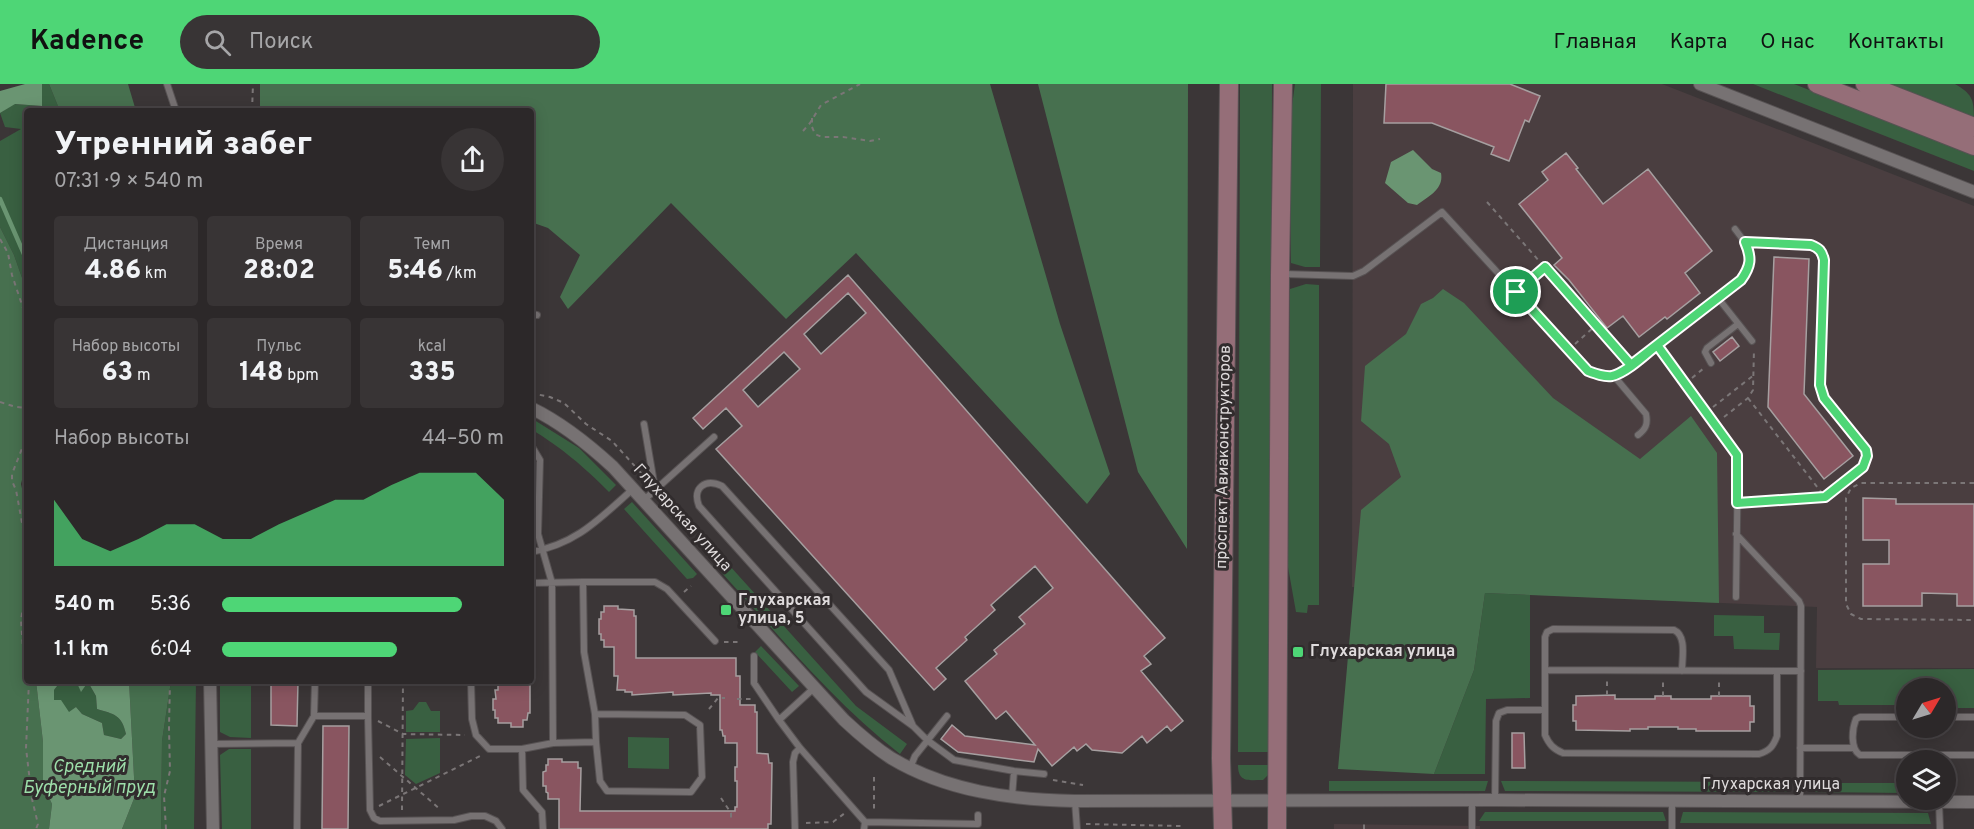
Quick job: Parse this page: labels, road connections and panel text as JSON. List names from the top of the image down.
{
  "streets": {
    "street": ["проспект Авиаконструкторов", "Глухарская улица"]
  },
  "crossings": [
    ["проспект Авиаконструкторов", "Глухарская улица"]
  ],
  "water": ["Средний Буферный пруд"],
  "places": {
    "transit": ["Глухарская улица, 5", "Глухарская улица"]
  },
  "north": "top right",
  "page": {
    "header": "Kadence",
    "search": "Поиск",
    "nav": [
      "Главная",
      "Карта",
      "О нас",
      "Контакты"
    ],
    "heading": ["Утренний забег", "07:31 · 9 × 540 m"],
    "stats": [
      ["Дистанция", "4.86 km"],
      ["Время", "28:02"],
      ["Темп", "5:46 /km"],
      ["Набор высоты", "63 m"],
      ["Пульс", "148 bpm"],
      ["kcal", "335"]
    ],
    "chart": ["Набор высоты", "44–50 m"],
    "list": [
      {
        "name": "540 m",
        "note": "5:36"
      },
      {
        "name": "1.1 km",
        "note": "6:04"
      }
    ]
  }
}
